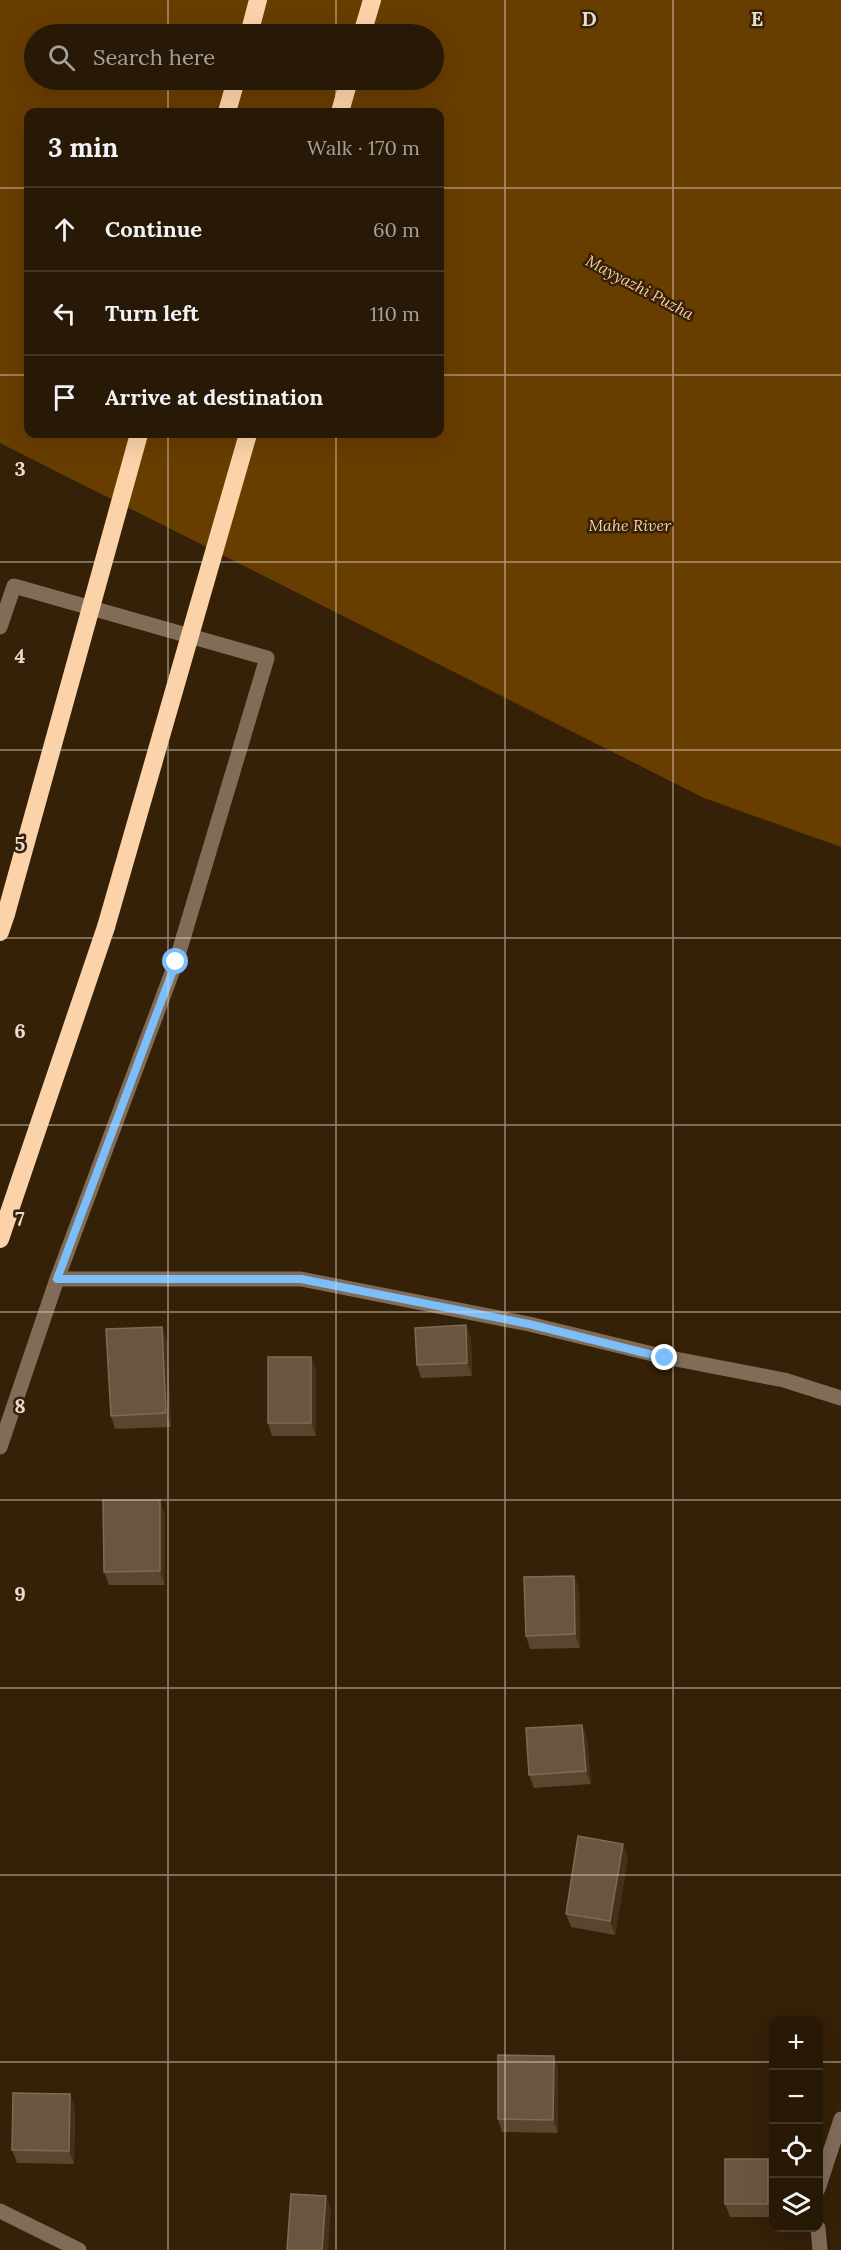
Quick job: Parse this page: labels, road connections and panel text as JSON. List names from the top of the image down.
{
  "water": ["Mayyazhi Puzha", "Mahe River"],
  "page": {
    "search": "Search here",
    "heading": ["3 min", "Walk · 170 m"],
    "list": [
      ["Continue", "60 m"],
      ["Turn left", "110 m"],
      "Arrive at destination"
    ],
    "map_buttons": ["+", "−"]
  },
  "grid": {
    "columns": ["D", "E"],
    "rows": [
      "3",
      "4",
      "5",
      "6",
      "7",
      "8",
      "9"
    ]
  }
}
